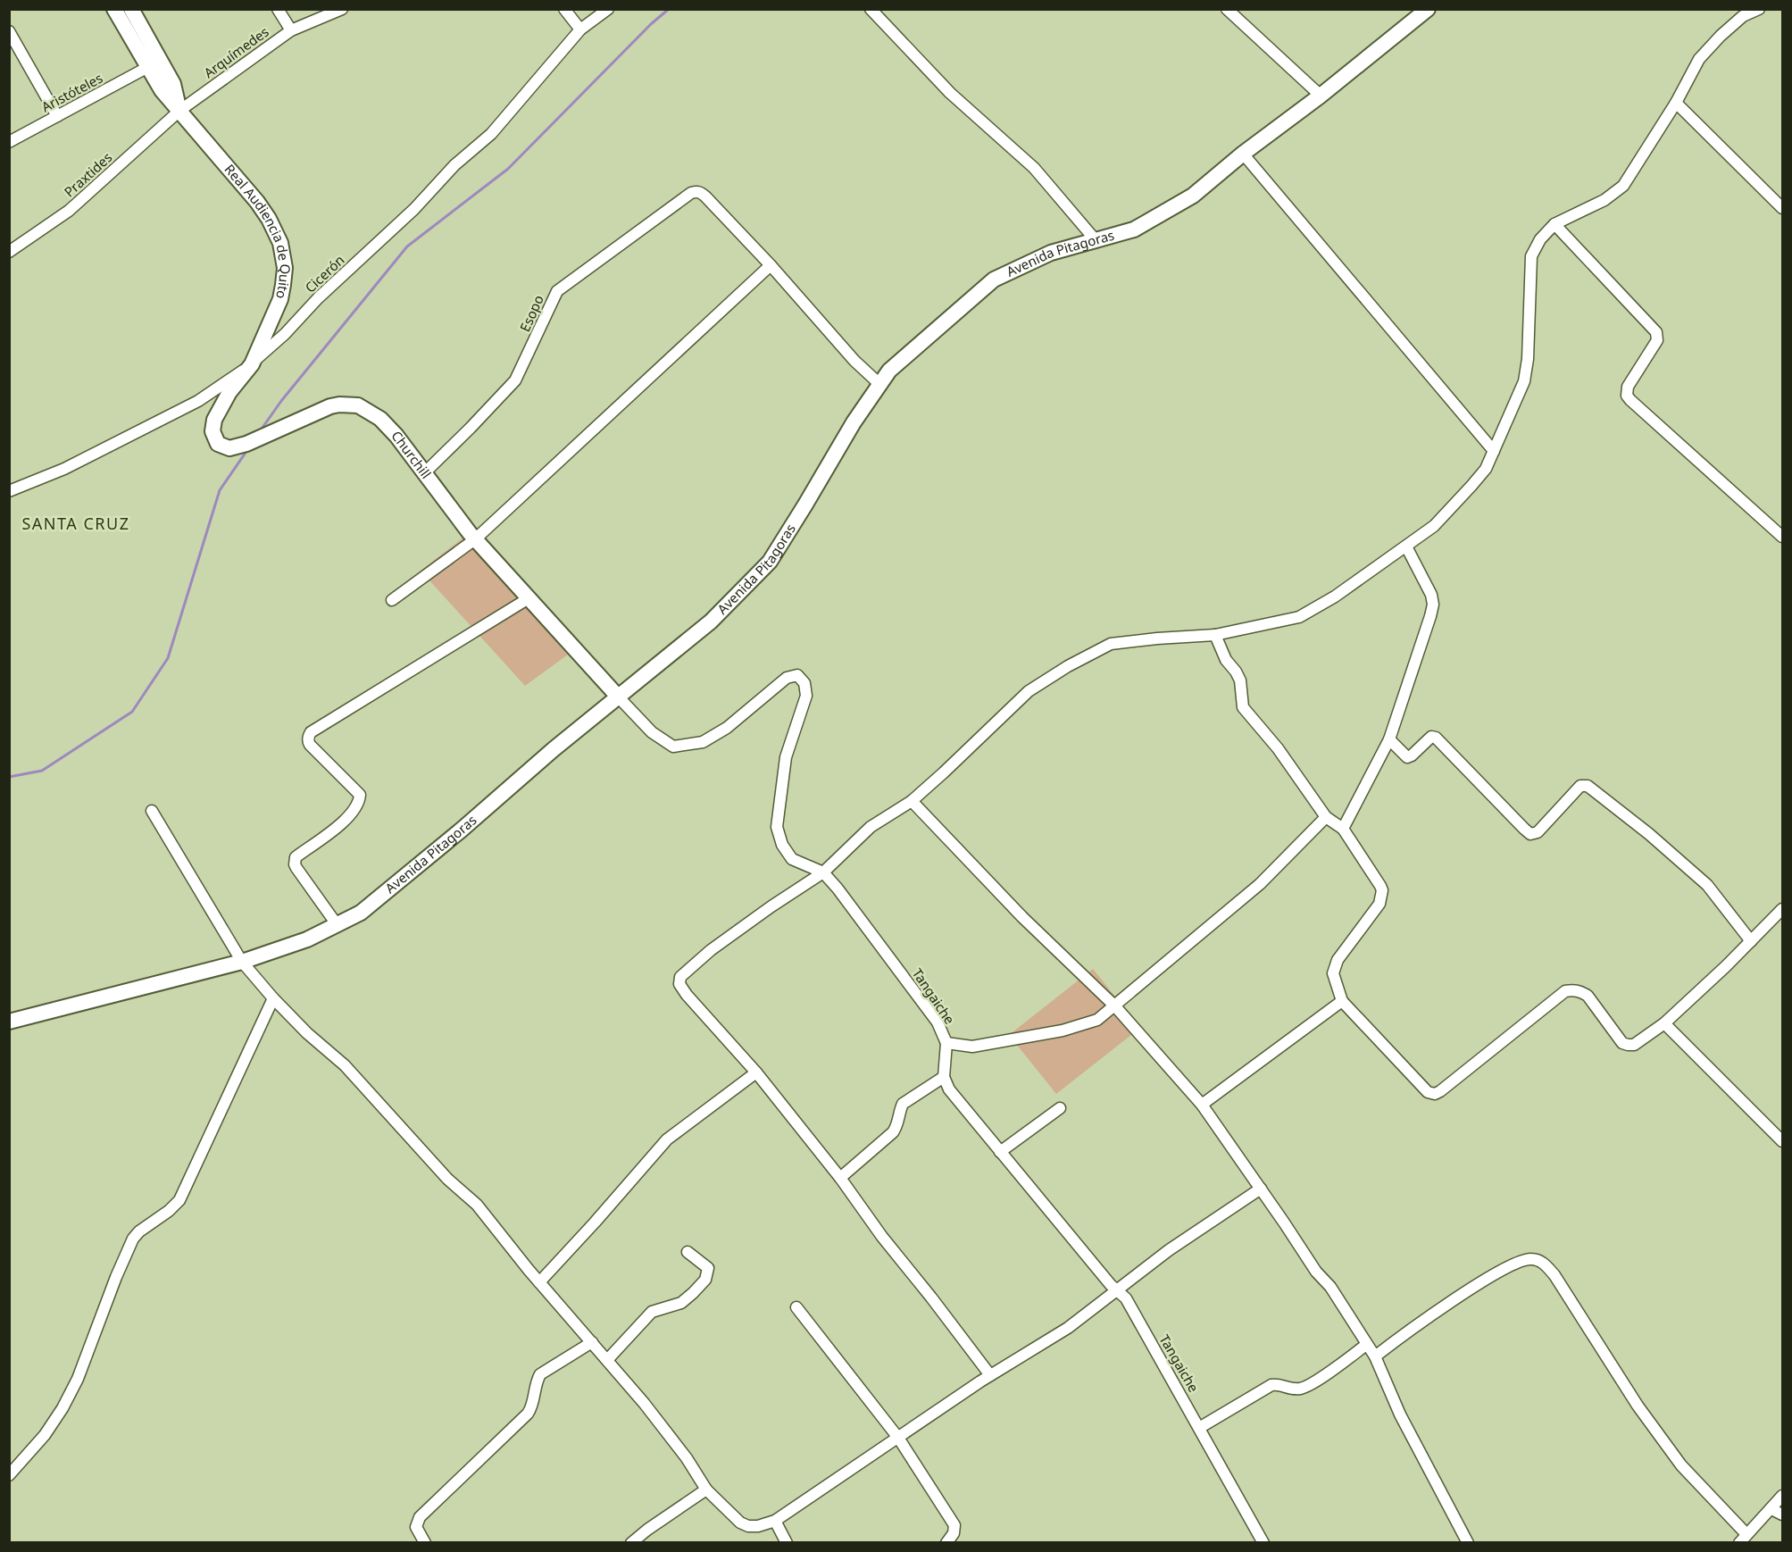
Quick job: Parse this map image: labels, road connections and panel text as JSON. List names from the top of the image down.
{
  "streets": {
    "main road": ["Real Audiencia de Quito", "Avenida Pitagoras", "Churchill"],
    "street": [
      "Arquímedes",
      "Aristóteles",
      "Praxtides",
      "Cicerón",
      "Esopo",
      "Tangaiche"
    ]
  },
  "crossings": [
    ["Arquímedes", "Praxtides"],
    ["Arquímedes", "Real Audiencia de Quito"],
    ["Aristóteles", "Real Audiencia de Quito"],
    ["Praxtides", "Real Audiencia de Quito"],
    ["Real Audiencia de Quito", "Cicerón"],
    ["Real Audiencia de Quito", "Churchill"],
    ["Avenida Pitagoras", "Churchill"],
    ["Avenida Pitagoras", "Tangaiche"],
    ["Cicerón", "Churchill"],
    ["Esopo", "Churchill"],
    ["Churchill", "Tangaiche"]
  ],
  "districts": ["SANTA CRUZ"]
}
